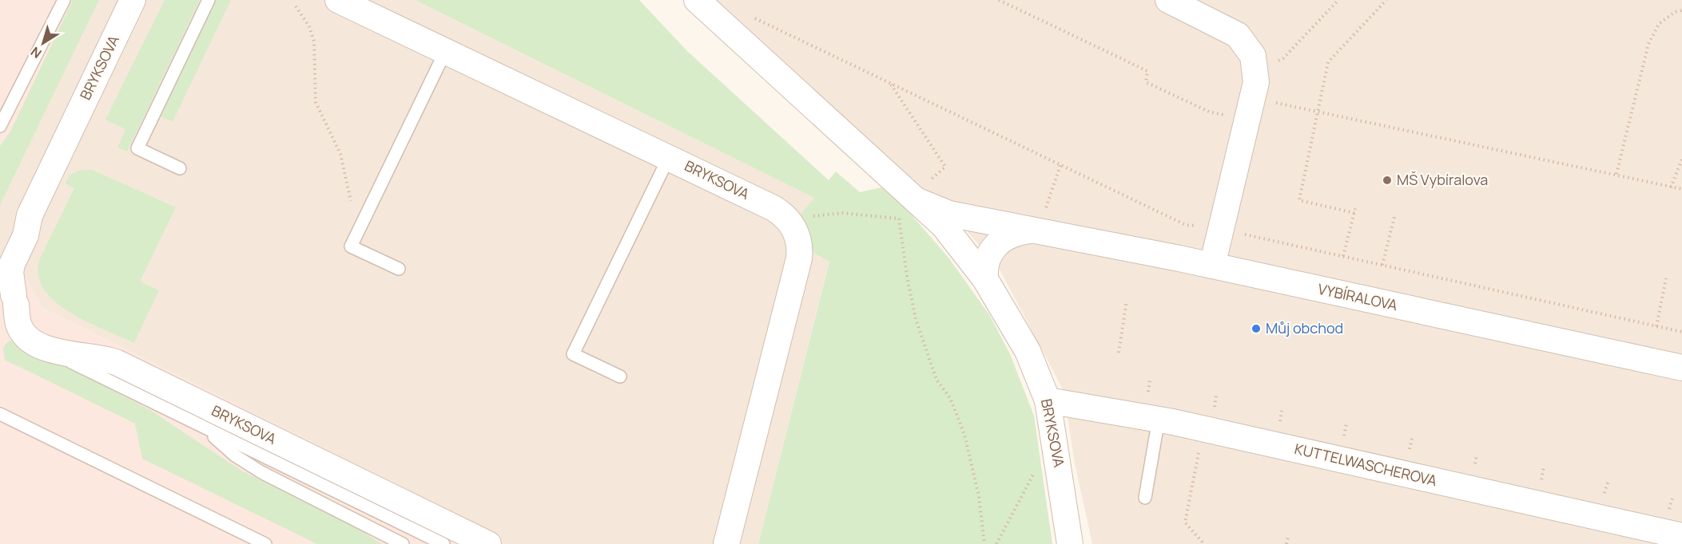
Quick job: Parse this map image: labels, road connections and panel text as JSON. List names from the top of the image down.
{
  "streets": {
    "street": ["BRYKSOVA", "VYBÍRALOVA", "KUTTELWASCHEROVA"]
  },
  "crossings": [
    ["BRYKSOVA", "VYBÍRALOVA"],
    ["BRYKSOVA", "KUTTELWASCHEROVA"]
  ],
  "places": ["MŠ Vybíralova", "Můj obchod"],
  "north": "bottom left"
}
